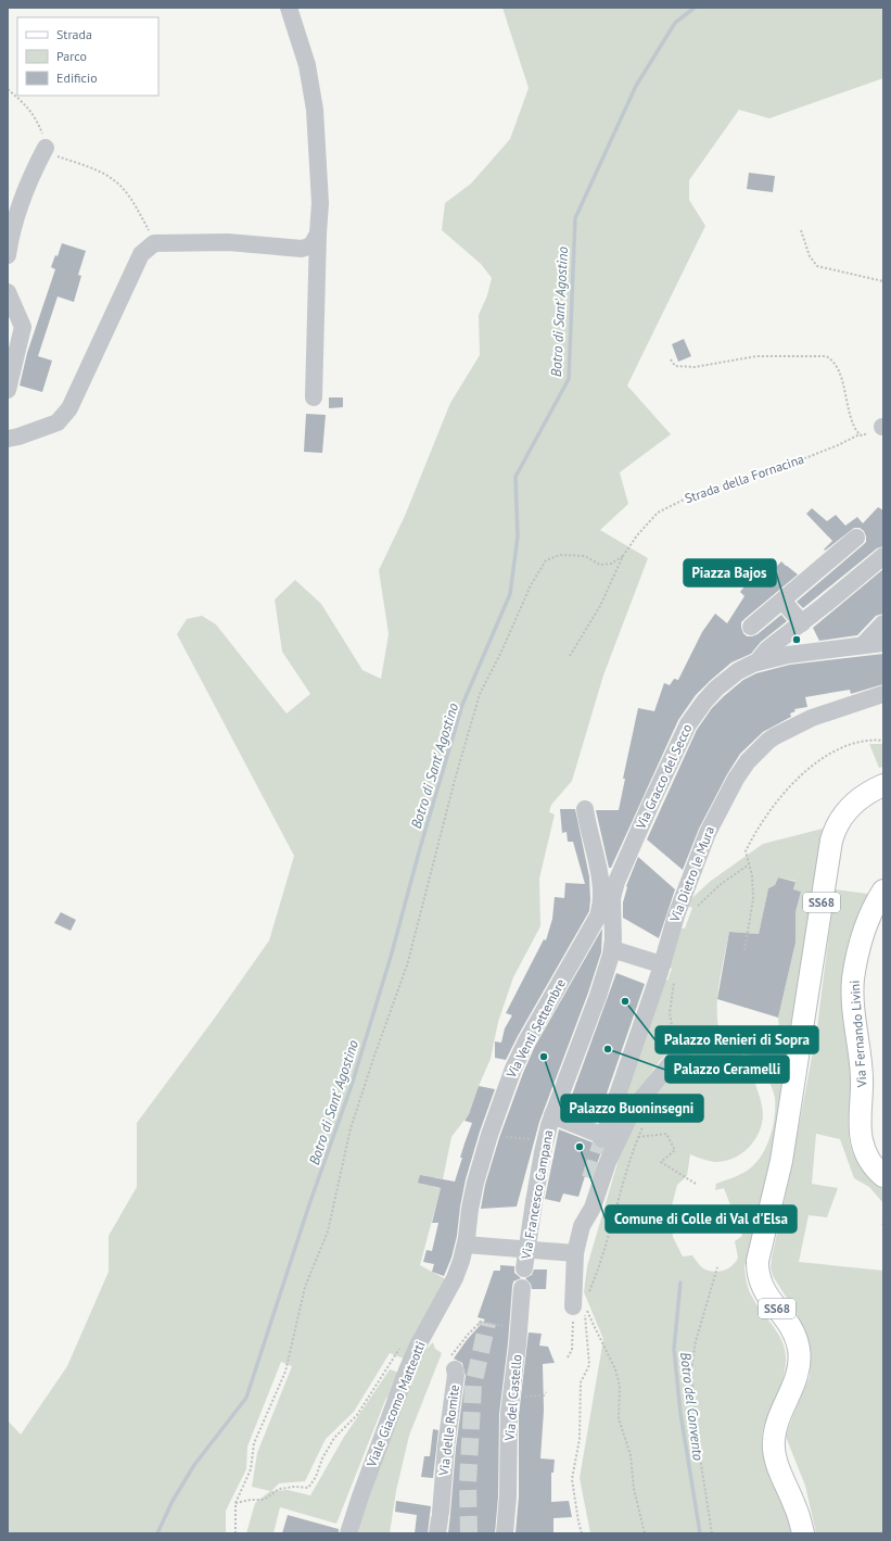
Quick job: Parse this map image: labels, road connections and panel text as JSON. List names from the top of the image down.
{
  "streets": {
    "main road": ["SS68", "Via Fernando Livini"],
    "street": [
      "Via Gracco del Secco",
      "Via Dietro le Mura",
      "Via Venti Settembre",
      "Via Francesco Campana",
      "Via del Castello",
      "Viale Giacomo Matteotti",
      "Via delle Romite"
    ],
    "path": ["Strada della Fornacina"]
  },
  "crossings": [
    ["Via Gracco del Secco", "Via Venti Settembre"],
    ["Via Gracco del Secco", "Via Francesco Campana"],
    ["Via Dietro le Mura", "Via Francesco Campana"],
    ["Via Venti Settembre", "Via Francesco Campana"],
    ["Via Venti Settembre", "Viale Giacomo Matteotti"],
    ["Via del Castello", "Via delle Romite"]
  ],
  "water": ["Botro di Sant' Agostino", "Botro del Convento"],
  "places": [
    "Piazza Bajos",
    "Palazzo Renieri di Sopra",
    "Palazzo Ceramelli",
    "Palazzo Buoninsegni",
    "Comune di Colle di Val d'Elsa"
  ],
  "legend": ["Strada", "Parco", "Edificio"]
}
